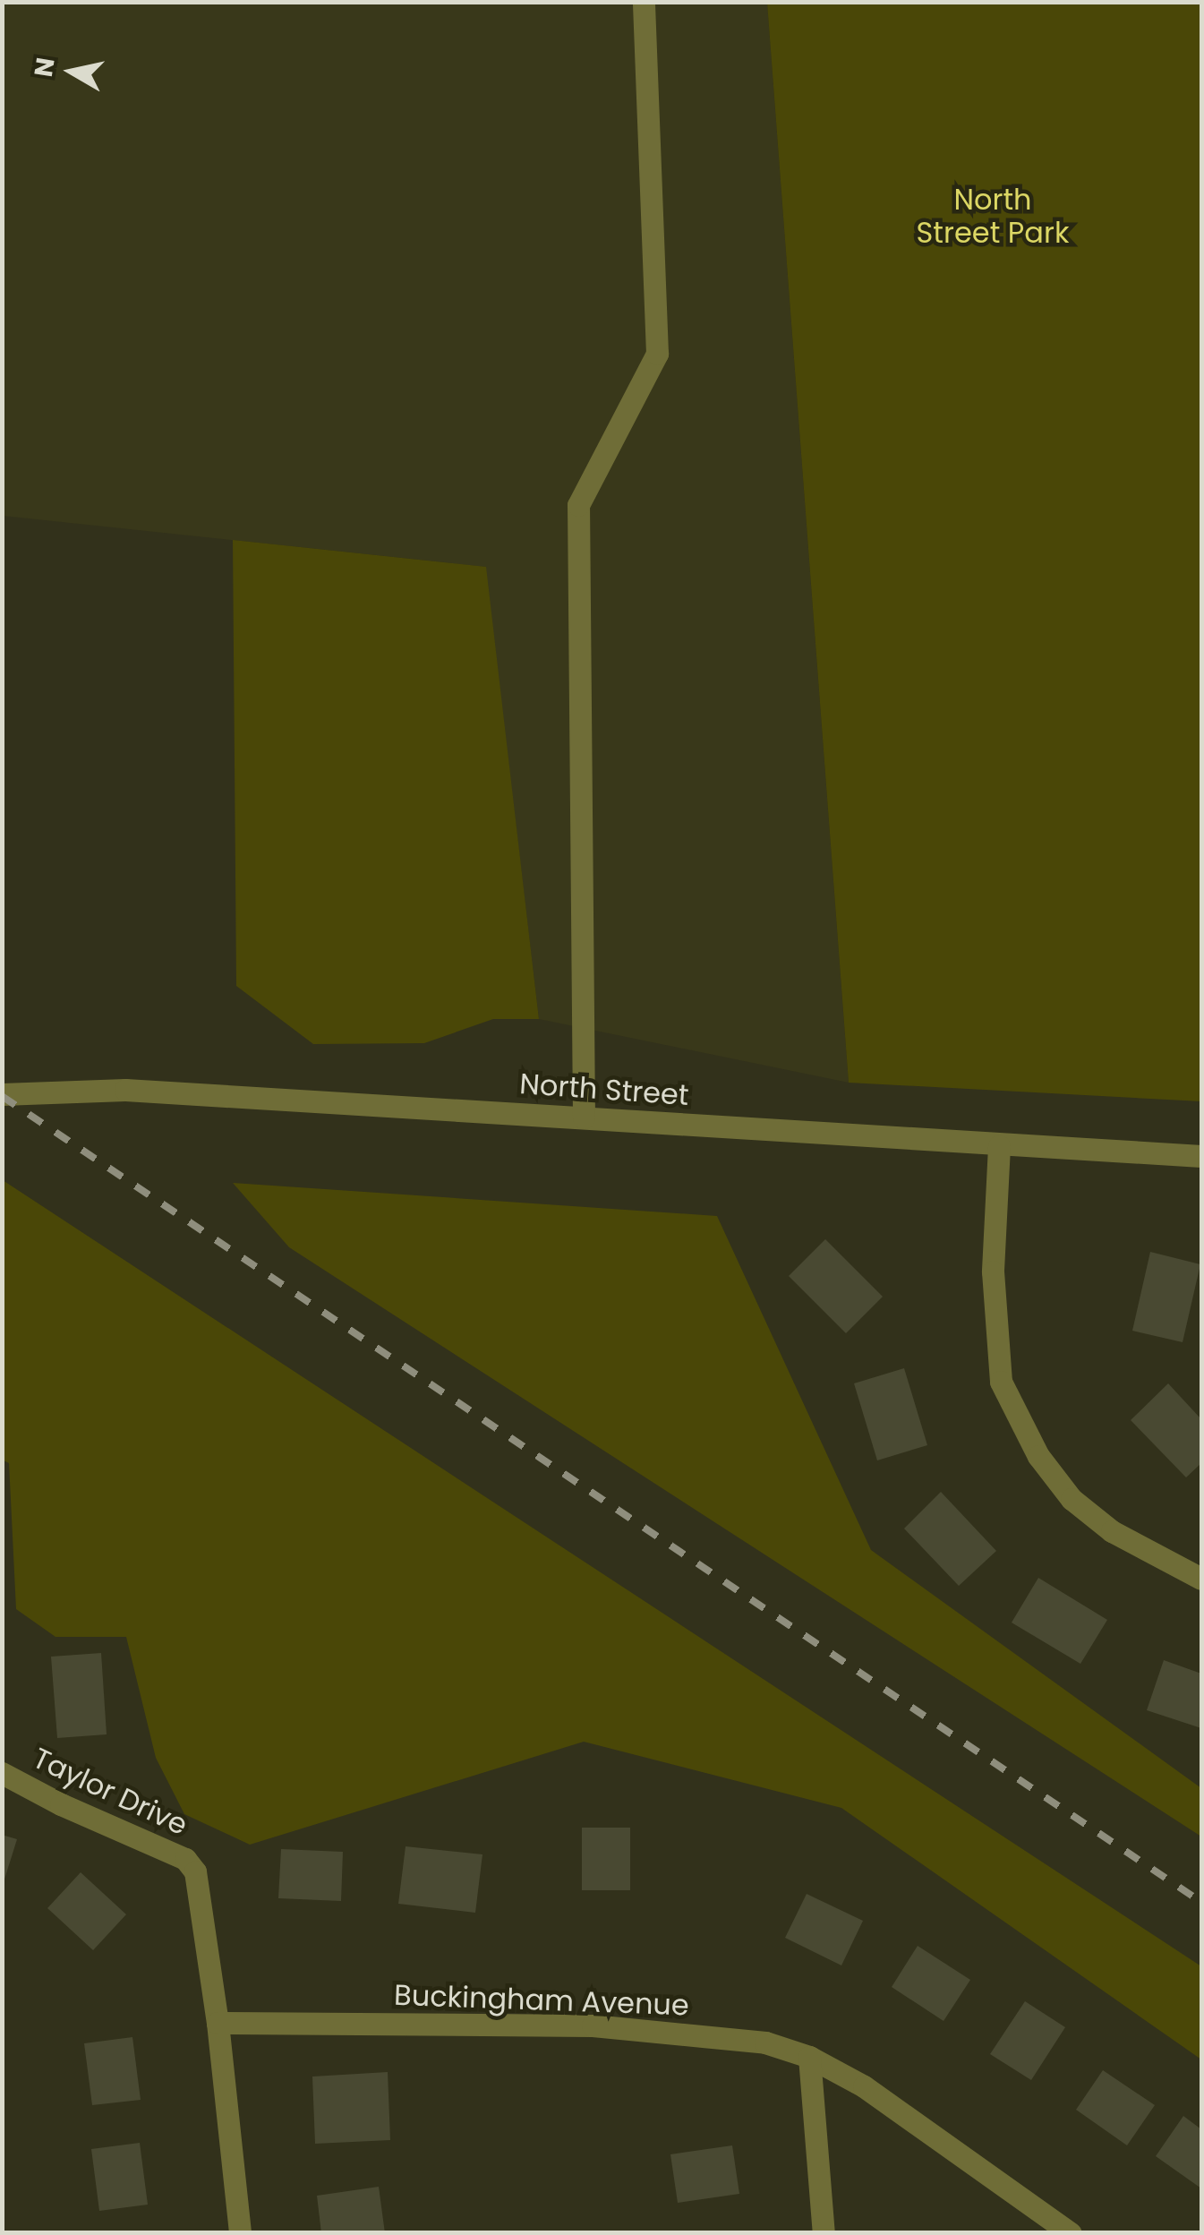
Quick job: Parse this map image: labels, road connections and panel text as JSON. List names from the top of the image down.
{
  "streets": {
    "street": ["North Street", "Taylor Drive", "Buckingham Avenue"]
  },
  "crossings": [
    ["Taylor Drive", "Buckingham Avenue"]
  ],
  "parks": ["North Street Park"],
  "north": "left"
}
